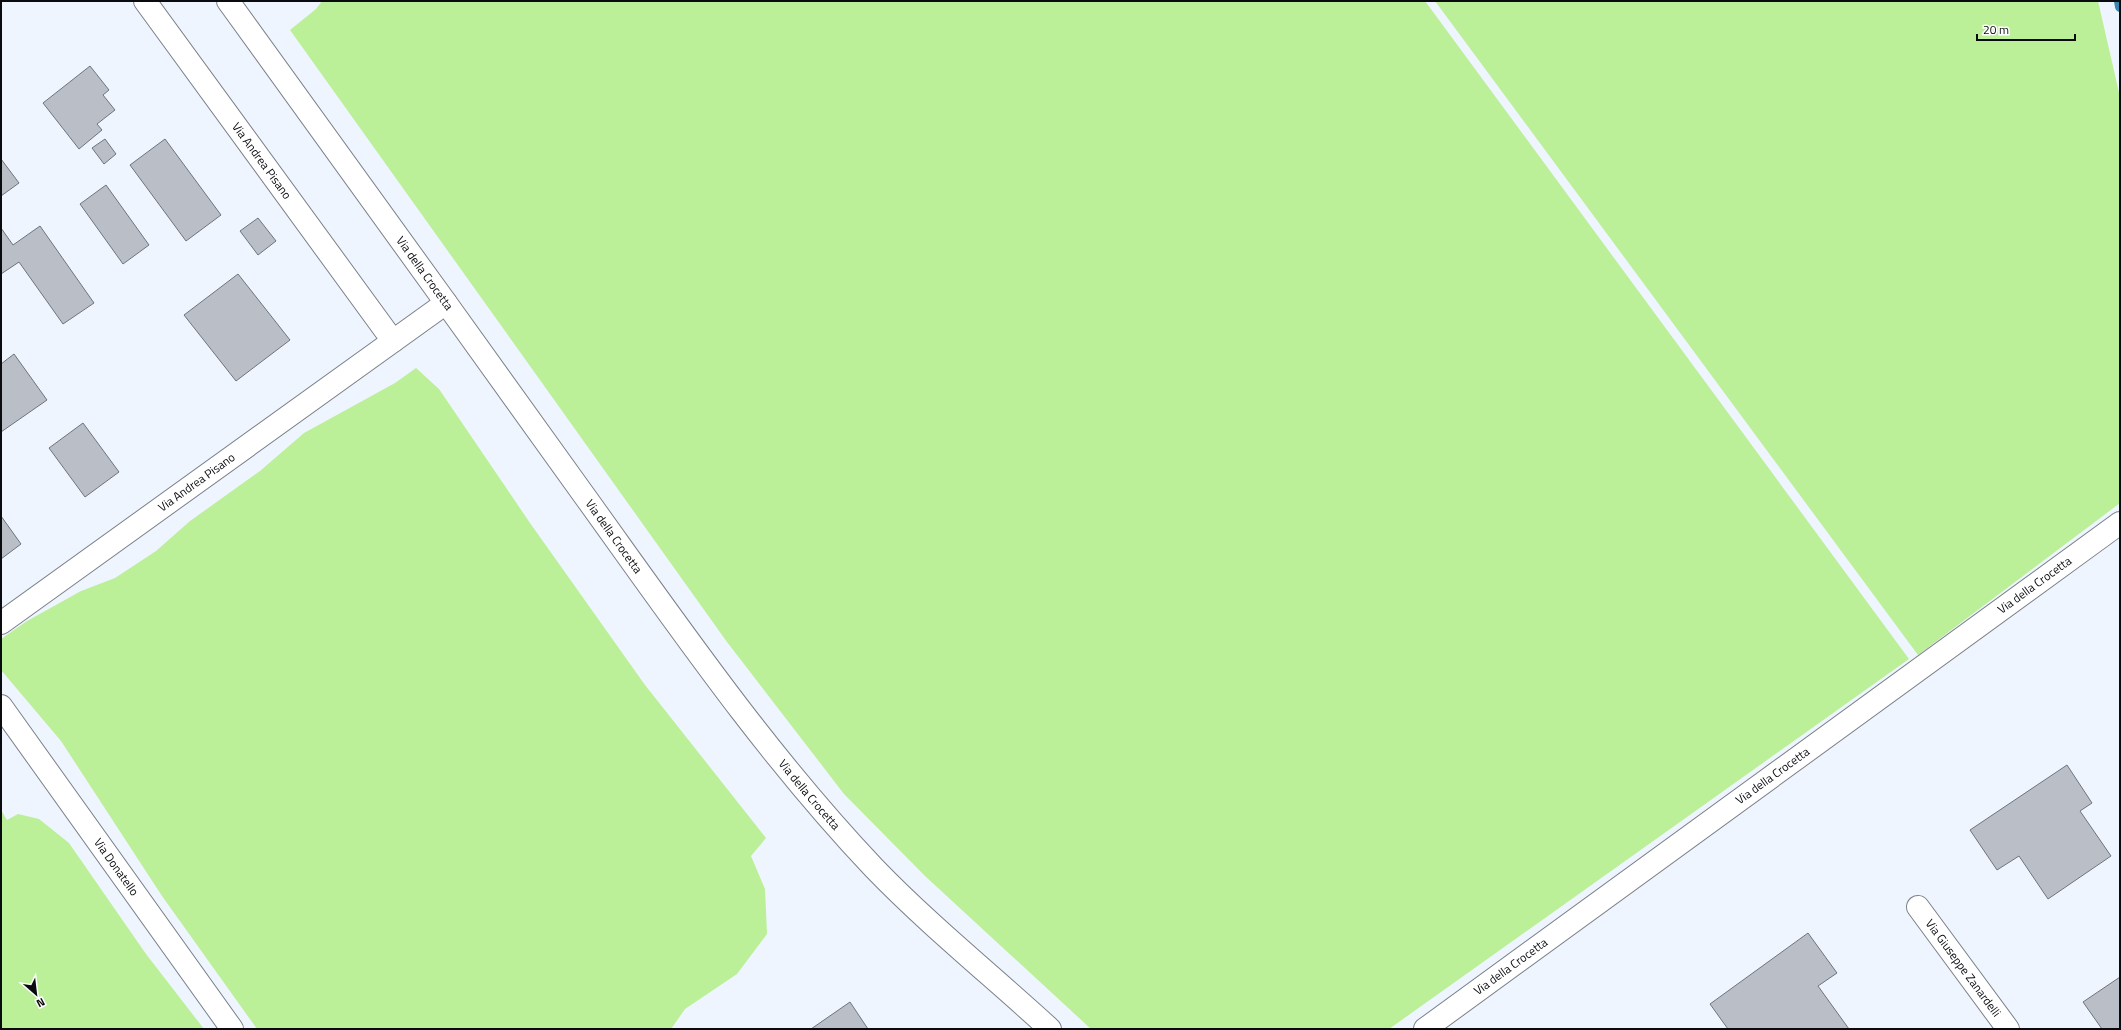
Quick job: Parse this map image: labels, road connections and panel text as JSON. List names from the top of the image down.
{
  "streets": {
    "street": [
      "Via Andrea Pisano",
      "Via della Crocetta",
      "Via Donatello",
      "Via Giuseppe Zanardelli"
    ]
  },
  "crossings": [
    ["Via Andrea Pisano", "Via della Crocetta"]
  ],
  "scale_bar": "20 m",
  "north": "bottom right"
}
